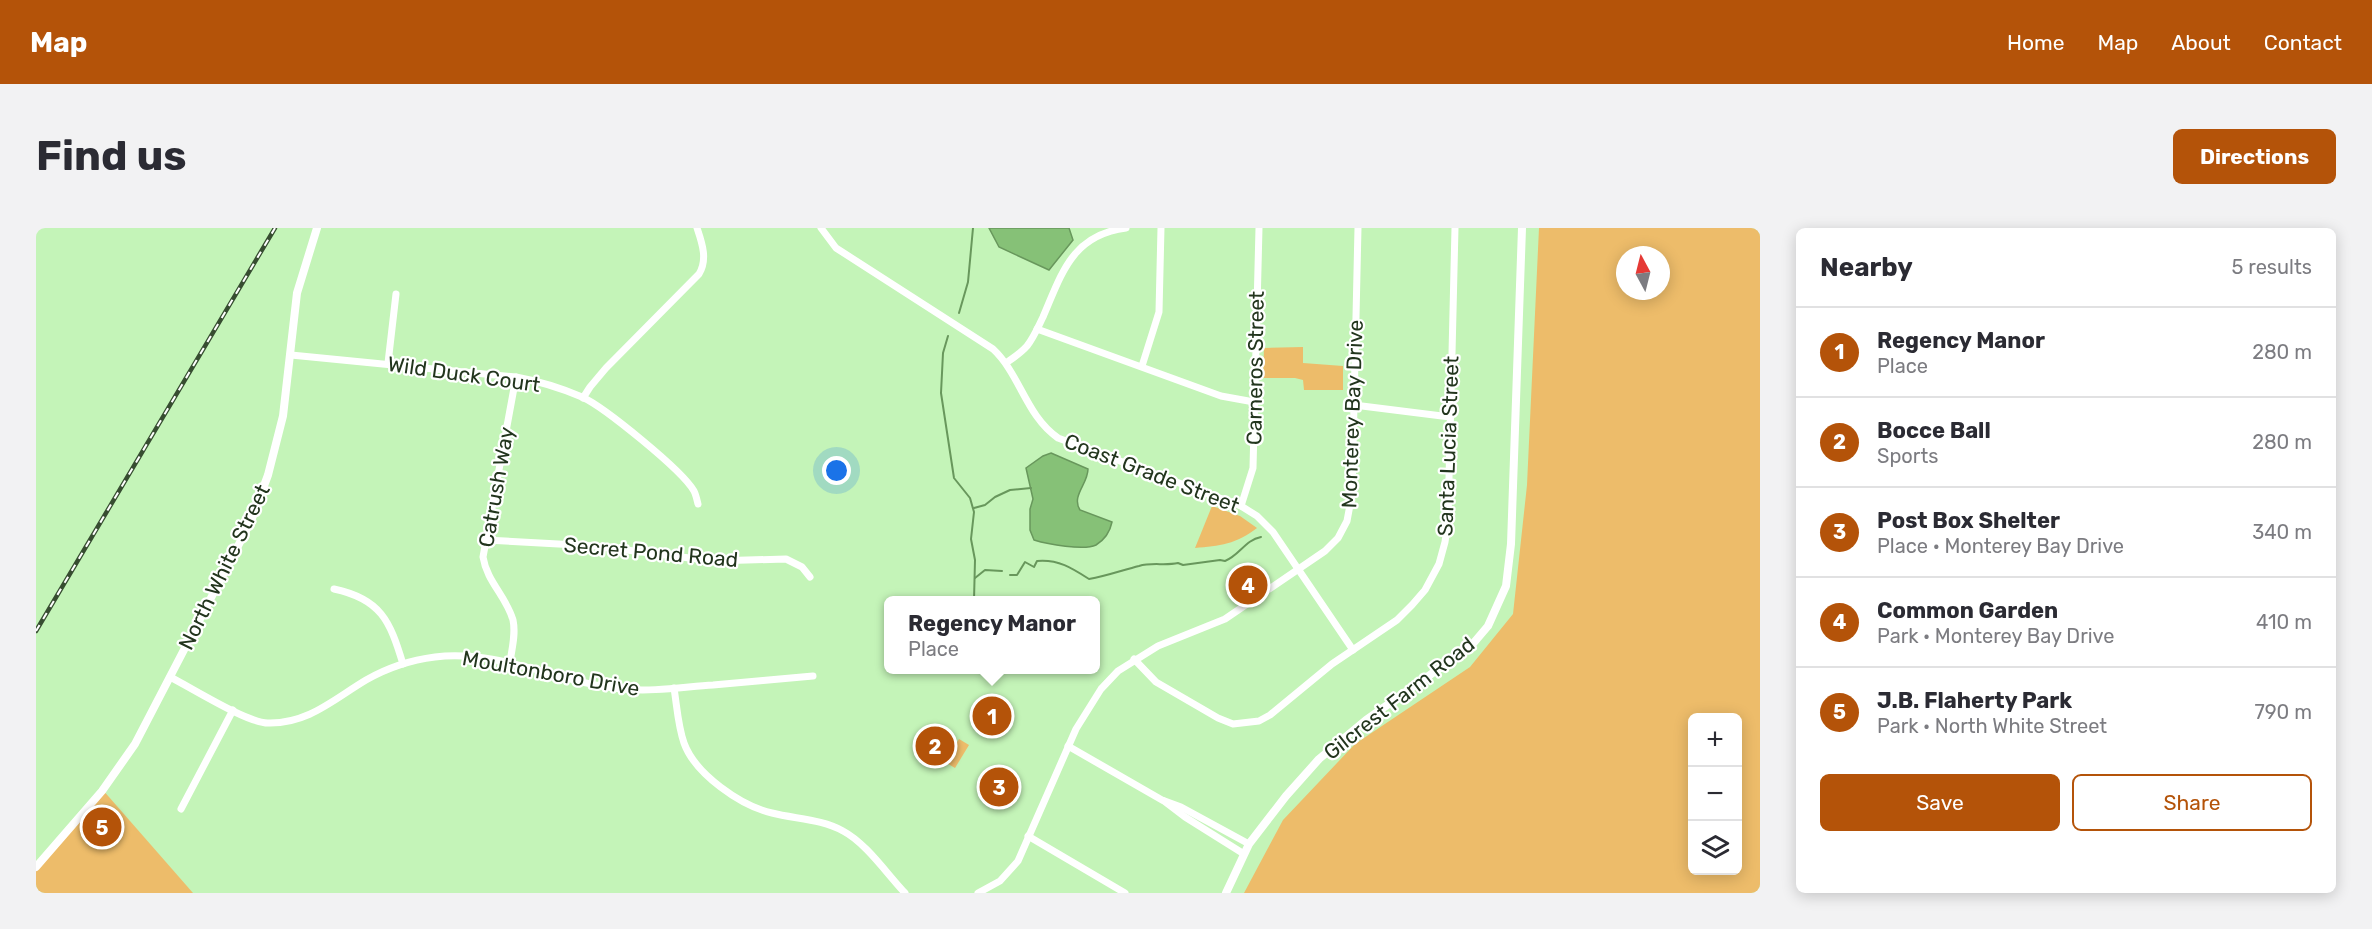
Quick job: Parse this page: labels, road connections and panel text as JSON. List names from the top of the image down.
{
  "streets": {
    "main road": ["North White Street", "Gilcrest Farm Road"],
    "street": [
      "Carneros Street",
      "Wild Duck Court",
      "Monterey Bay Drive",
      "Santa Lucia Street",
      "Coast Grade Street",
      "Catrush Way",
      "Secret Pond Road",
      "Moultonboro Drive"
    ]
  },
  "crossings": [
    ["Carneros Street", "Coast Grade Street"],
    ["Wild Duck Court", "Catrush Way"],
    ["Wild Duck Court", "North White Street"],
    ["Monterey Bay Drive", "Santa Lucia Street"],
    ["Monterey Bay Drive", "Coast Grade Street"],
    ["Santa Lucia Street", "Coast Grade Street"],
    ["Catrush Way", "Secret Pond Road"],
    ["Catrush Way", "Moultonboro Drive"],
    ["North White Street", "Moultonboro Drive"]
  ],
  "north": "top",
  "page": {
    "header": "Map",
    "nav": [
      "Home",
      "Map",
      "About",
      "Contact"
    ],
    "buttons": [
      "Directions",
      ["Save", "Share"]
    ],
    "title": "Find us",
    "heading": ["Nearby", "5 results"],
    "list": [
      {
        "mark": "1",
        "name": "Regency Manor",
        "note": "Place",
        "value": "280 m"
      },
      {
        "mark": "2",
        "name": "Bocce Ball",
        "note": "Sports",
        "value": "280 m"
      },
      {
        "mark": "3",
        "name": "Post Box Shelter",
        "note": "Place · Monterey Bay Drive",
        "value": "340 m"
      },
      {
        "mark": "4",
        "name": "Common Garden",
        "note": "Park · Monterey Bay Drive",
        "value": "410 m"
      },
      {
        "mark": "5",
        "name": "J.B. Flaherty Park",
        "note": "Park · North White Street",
        "value": "790 m"
      }
    ],
    "pins": [
      "4",
      "1",
      "2",
      "3",
      "5"
    ],
    "popup": ["Regency Manor", "Place"],
    "map_buttons": ["+", "−"]
  }
}
